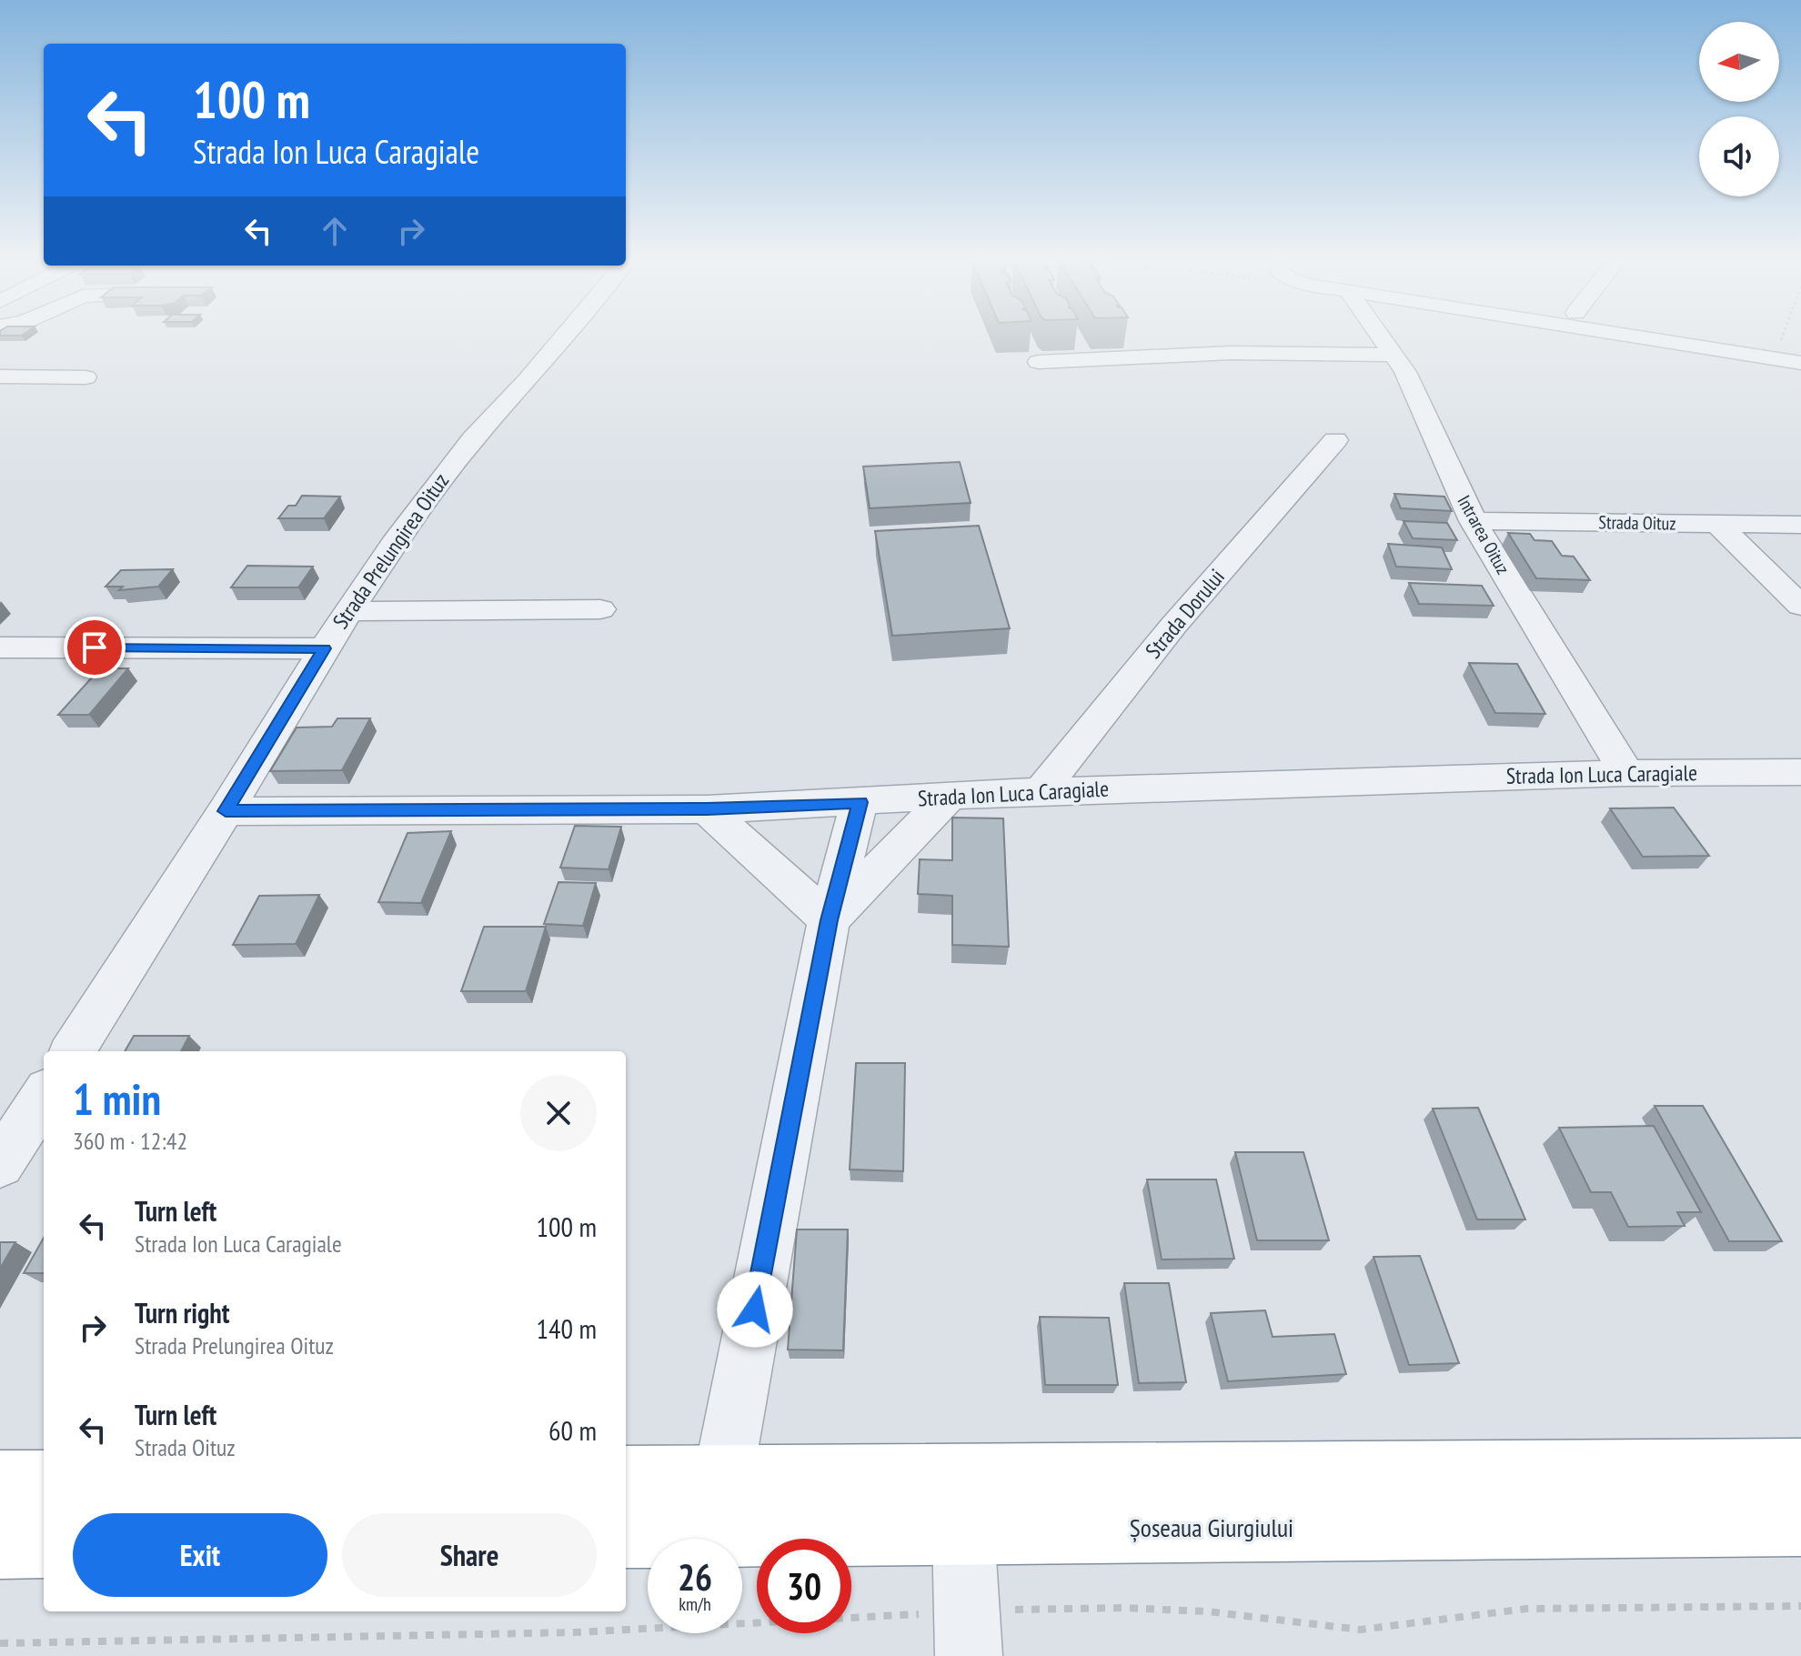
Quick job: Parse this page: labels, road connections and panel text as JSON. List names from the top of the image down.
{
  "streets": {
    "highway": ["Șoseaua Giurgiului"],
    "street": [
      "Strada Oituz",
      "Intrarea Oituz",
      "Strada Prelungirea Oituz",
      "Strada Dorului",
      "Strada Ion Luca Caragiale"
    ]
  },
  "crossings": [
    ["Strada Oituz", "Intrarea Oituz"],
    ["Intrarea Oituz", "Strada Ion Luca Caragiale"],
    ["Strada Prelungirea Oituz", "Strada Ion Luca Caragiale"],
    ["Strada Dorului", "Strada Ion Luca Caragiale"]
  ],
  "north": "left",
  "page": {
    "turn": ["100 m", "Strada Ion Luca Caragiale"],
    "heading": ["1 min", "360 m · 12:42"],
    "list": [
      {
        "name": "Turn left",
        "note": "Strada Ion Luca Caragiale",
        "value": "100 m"
      },
      {
        "name": "Turn right",
        "note": "Strada Prelungirea Oituz",
        "value": "140 m"
      },
      {
        "name": "Turn left",
        "note": "Strada Oituz",
        "value": "60 m"
      }
    ],
    "buttons": ["Exit", "Share"],
    "speed": "26 km/h",
    "limit": "30"
  }
}
